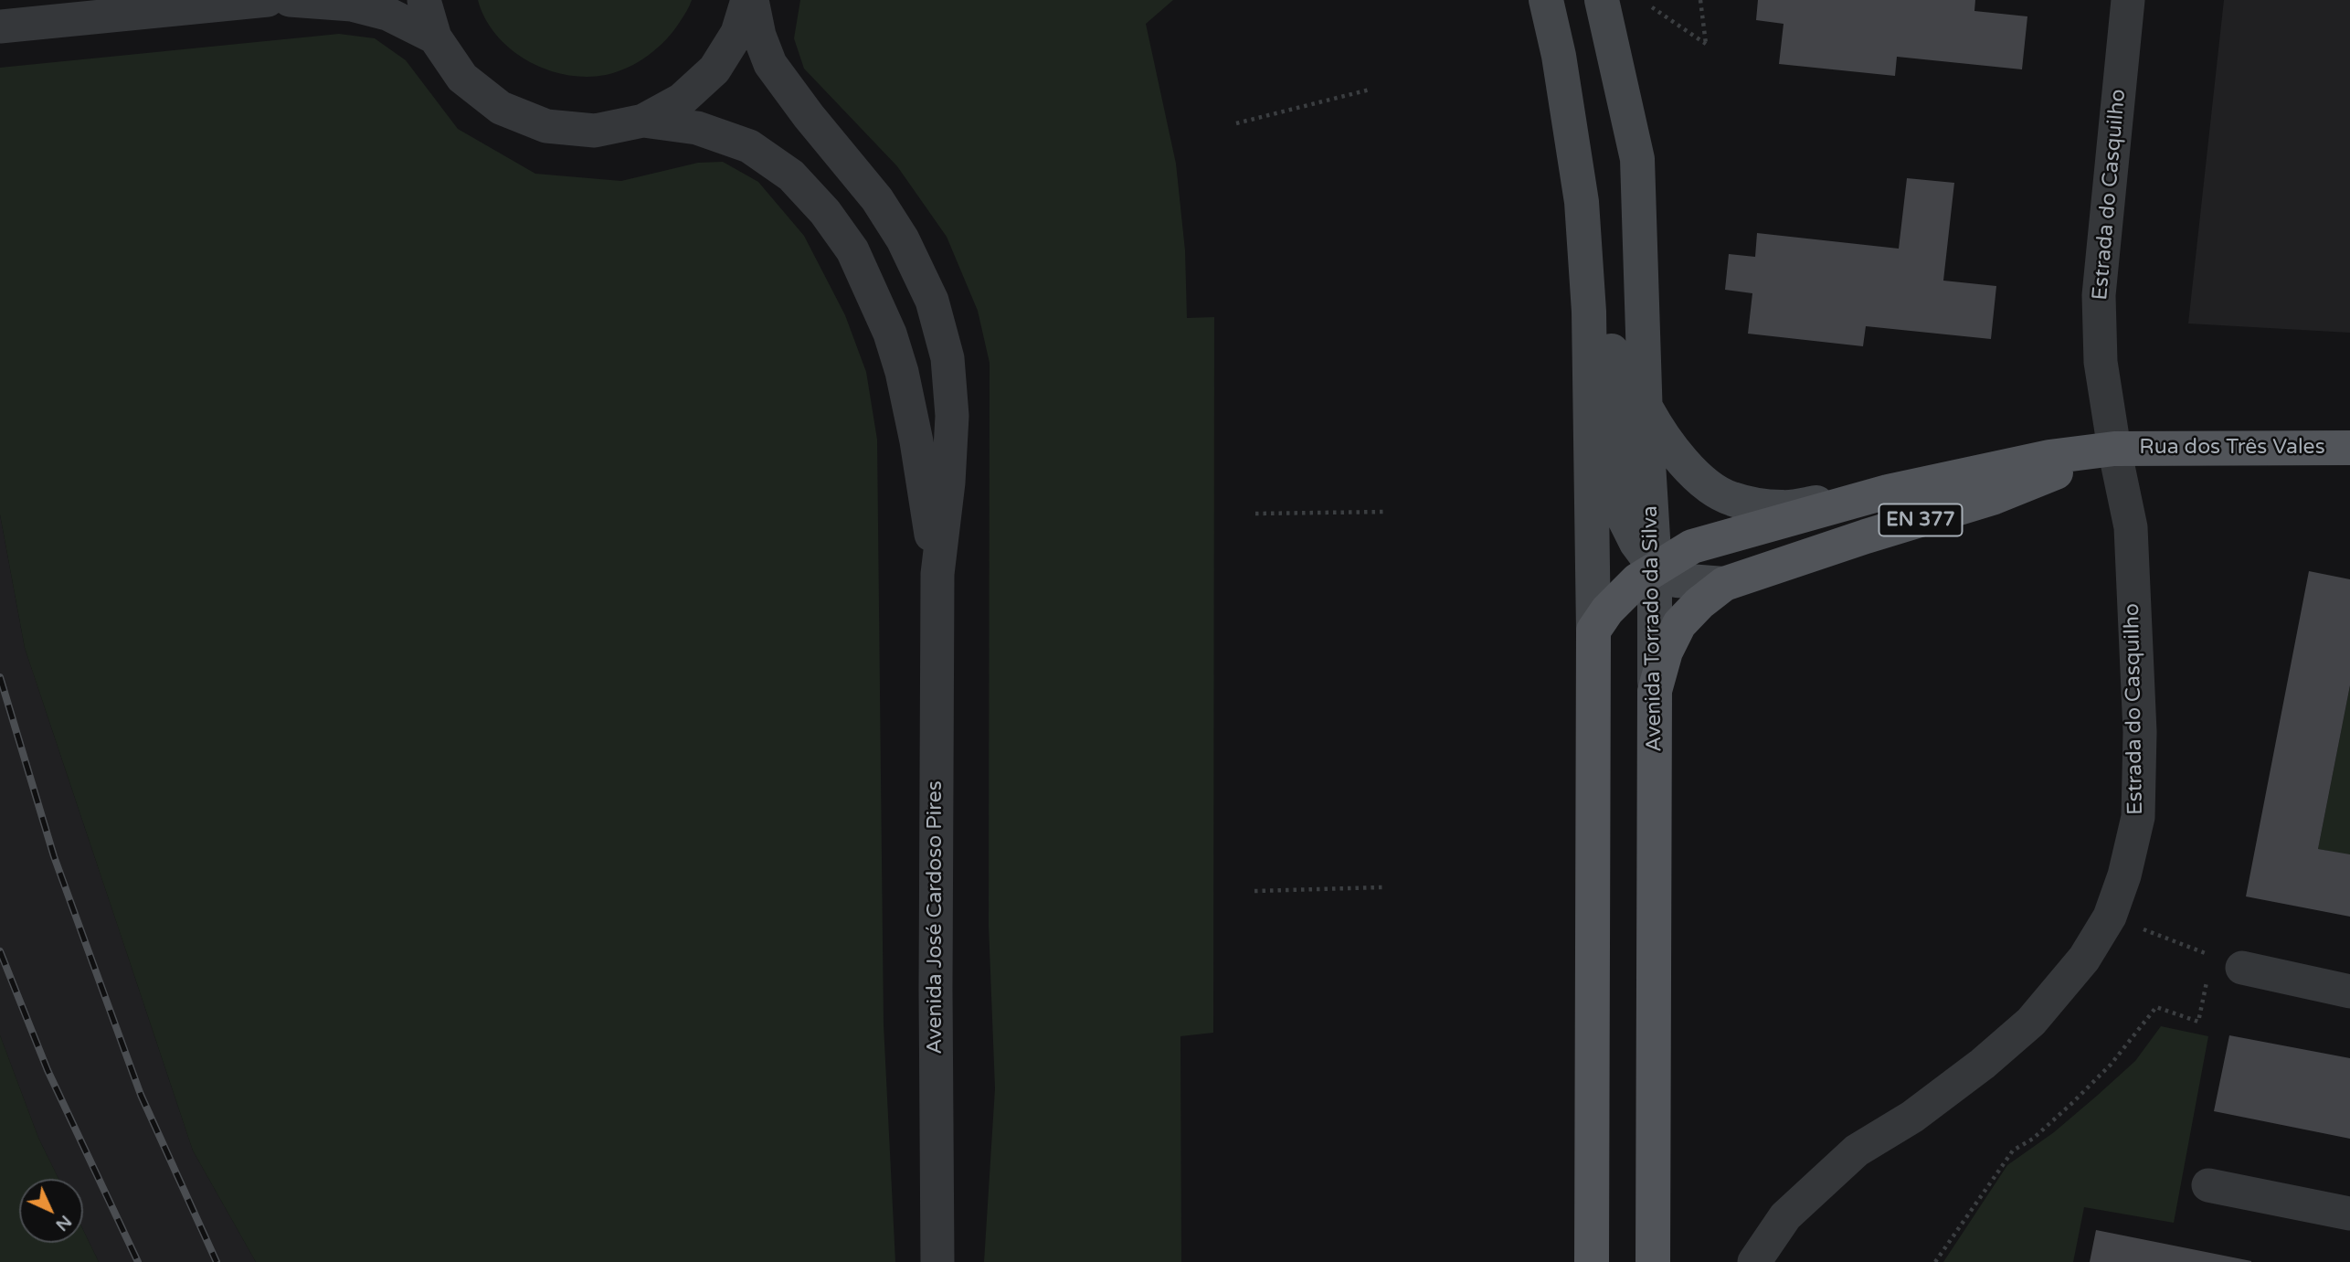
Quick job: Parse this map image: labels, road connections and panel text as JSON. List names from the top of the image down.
{
  "streets": {
    "main road": ["Rua dos Três Vales", "EN 377", "Avenida Torrado da Silva"],
    "street": ["Estrada do Casquilho", "Avenida José Cardoso Pires"]
  },
  "crossings": [
    ["Estrada do Casquilho", "Rua dos Três Vales"],
    ["Rua dos Três Vales", "Avenida Torrado da Silva"]
  ],
  "north": "bottom right"
}
